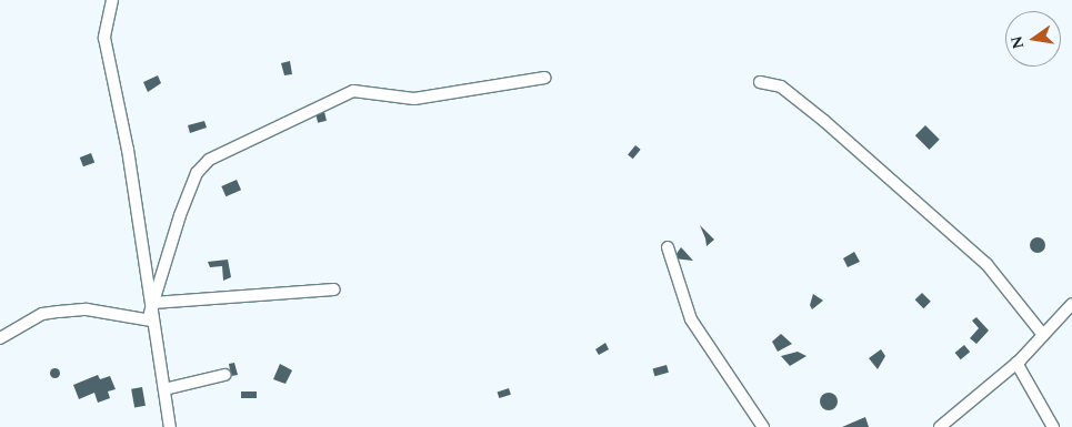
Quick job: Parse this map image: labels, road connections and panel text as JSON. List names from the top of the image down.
{
  "north": "left"
}
